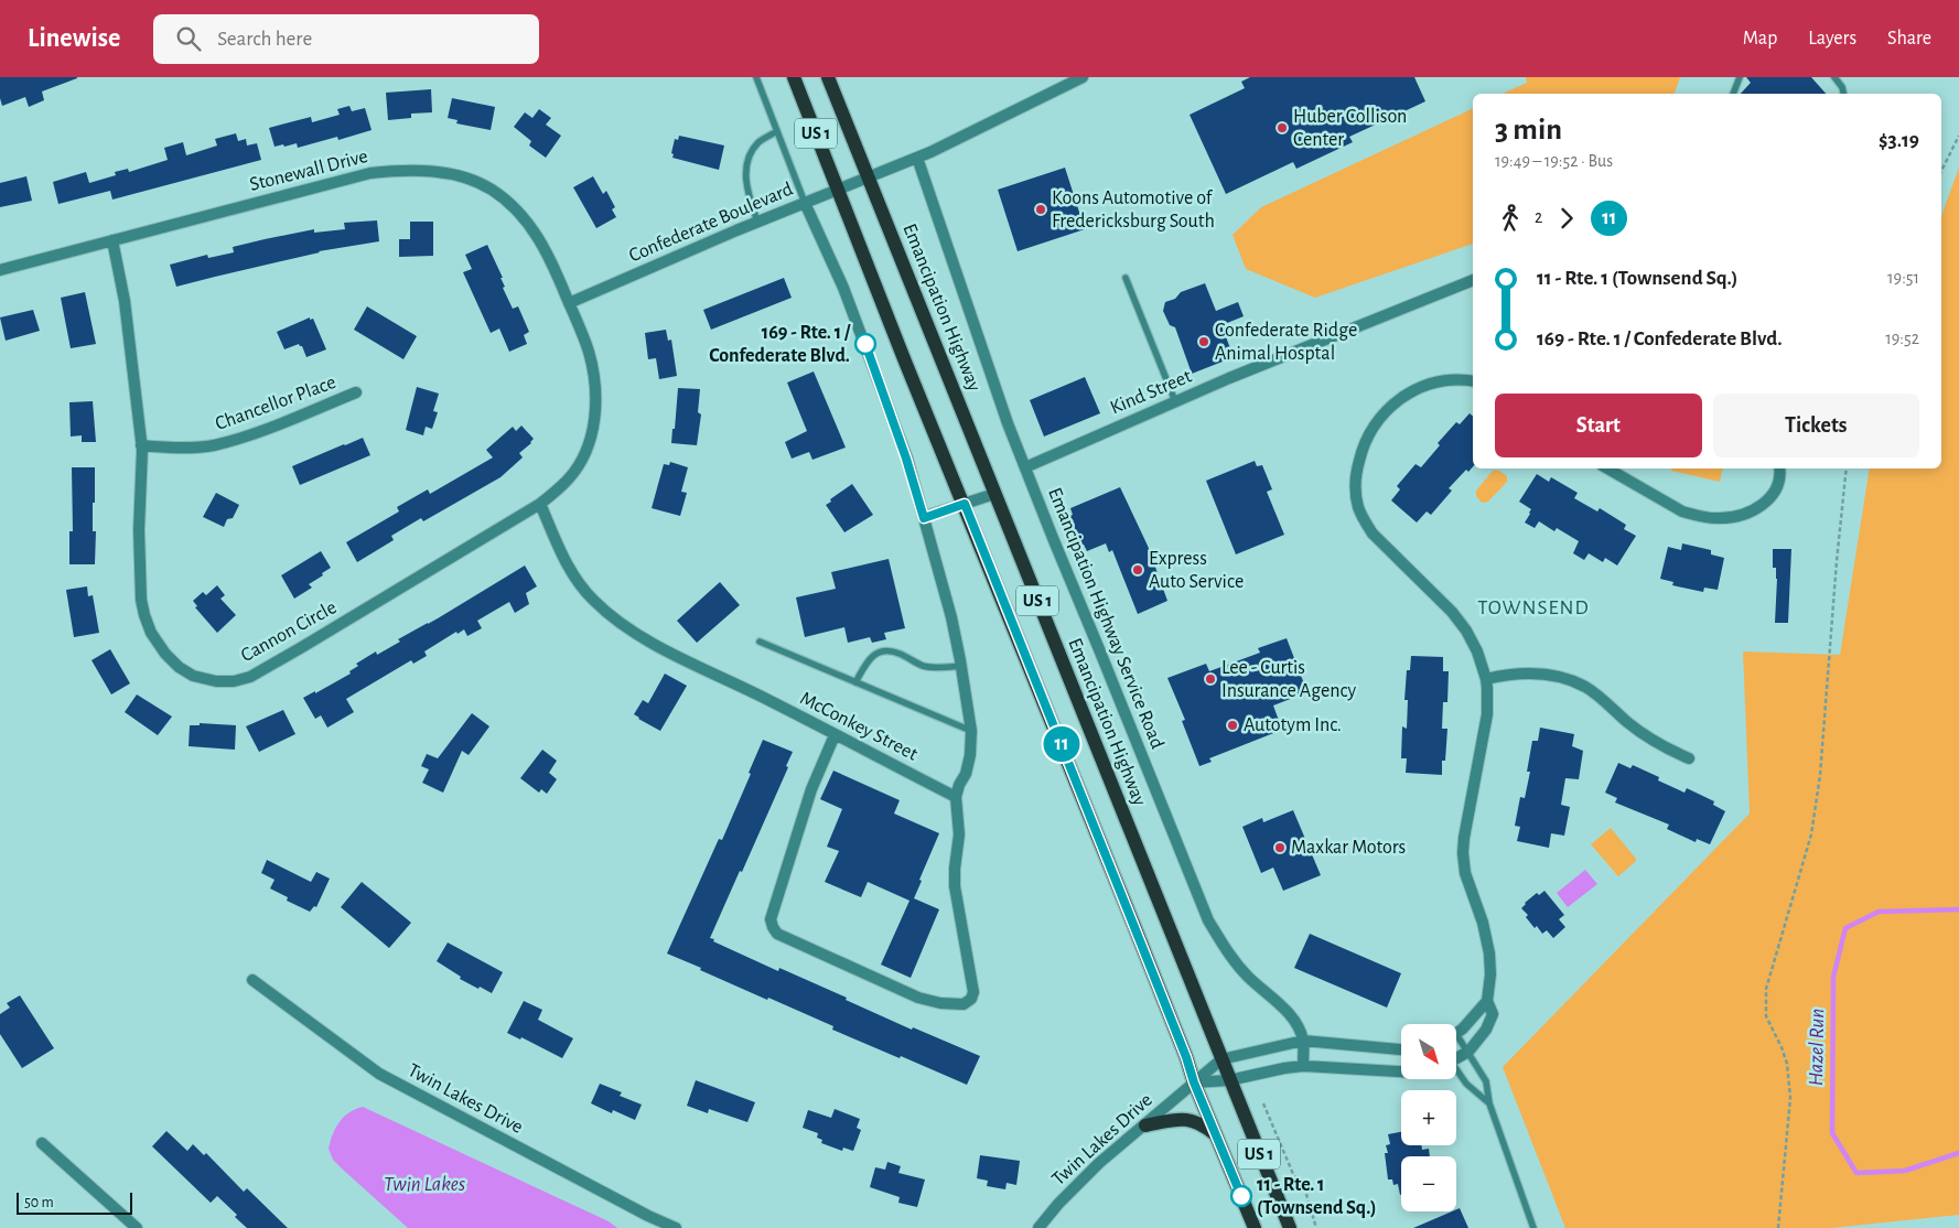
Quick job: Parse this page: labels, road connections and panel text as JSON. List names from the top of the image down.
{
  "streets": {
    "main road": ["US 1", "Emancipation Highway"],
    "street": [
      "Stonewall Drive",
      "Confederate Boulevard",
      "Kind Street",
      "Chancellor Place",
      "Emancipation Highway Service Road",
      "Cannon Circle",
      "McConkey Street",
      "Twin Lakes Drive"
    ]
  },
  "crossings": [
    ["US 1", "Confederate Boulevard"],
    ["US 1", "Twin Lakes Drive"],
    ["Stonewall Drive", "Confederate Boulevard"],
    ["Stonewall Drive", "Cannon Circle"],
    ["Confederate Boulevard", "Emancipation Highway"],
    ["Confederate Boulevard", "Emancipation Highway Service Road"],
    ["Confederate Boulevard", "Cannon Circle"],
    ["Emancipation Highway", "Twin Lakes Drive"],
    ["Kind Street", "Emancipation Highway Service Road"],
    ["Chancellor Place", "Cannon Circle"],
    ["Cannon Circle", "McConkey Street"]
  ],
  "districts": ["TOWNSEND"],
  "water": ["Hazel Run", "Twin Lakes"],
  "places": [
    "Huber Collison Center",
    "Koons Automotive of Fredericksburg South",
    "Confederate Ridge Animal Hosptal",
    "169 - Rte. 1 / Confederate Blvd.",
    "Express Auto Service",
    "Lee - Curtis Insurance Agency",
    "Autotym Inc.",
    "Maxkar Motors",
    "11 - Rte. 1 (Townsend Sq.)"
  ],
  "lines": ["bus line 11"],
  "scale_bar": "50 m",
  "north": "bottom right",
  "page": {
    "header": "Linewise",
    "search": "Search here",
    "nav": ["Map", "Layers", "Share"],
    "on_map": "11",
    "heading": ["3 min", "19:49 – 19:52 · Bus", "$3.19"],
    "legs": ["2", "11"],
    "list": [
      {
        "name": "11 - Rte. 1 (Townsend Sq.)",
        "value": "19:51"
      },
      {
        "name": "169 - Rte. 1 / Confederate Blvd.",
        "value": "19:52"
      }
    ],
    "buttons": ["Start", "Tickets"],
    "map_buttons": ["+", "−"],
    "scale": "50 m"
  }
}
